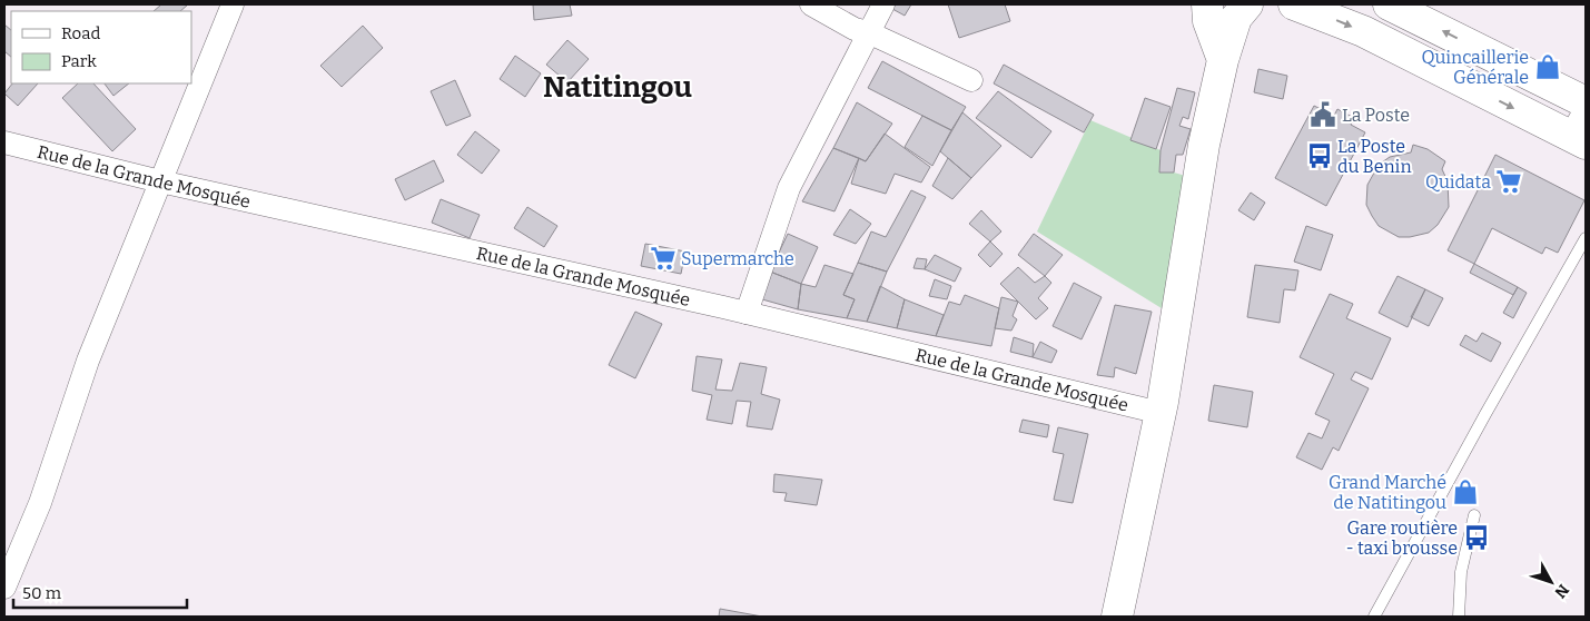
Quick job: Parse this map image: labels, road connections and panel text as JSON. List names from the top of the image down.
{
  "streets": {
    "street": ["Rue de la Grande Mosquée"]
  },
  "districts": ["Natitingou"],
  "places": {
    "shop": ["Quincaillerie Générale", "Grand Marché de Natitingou"],
    "public building": ["La Poste"],
    "bus stop": ["La Poste du Benin", "Gare routière - taxi brousse"],
    "supermarket": ["Quidata", "Supermarche"]
  },
  "legend": ["Road", "Park"],
  "scale_bar": "50 m",
  "north": "bottom right"
}
